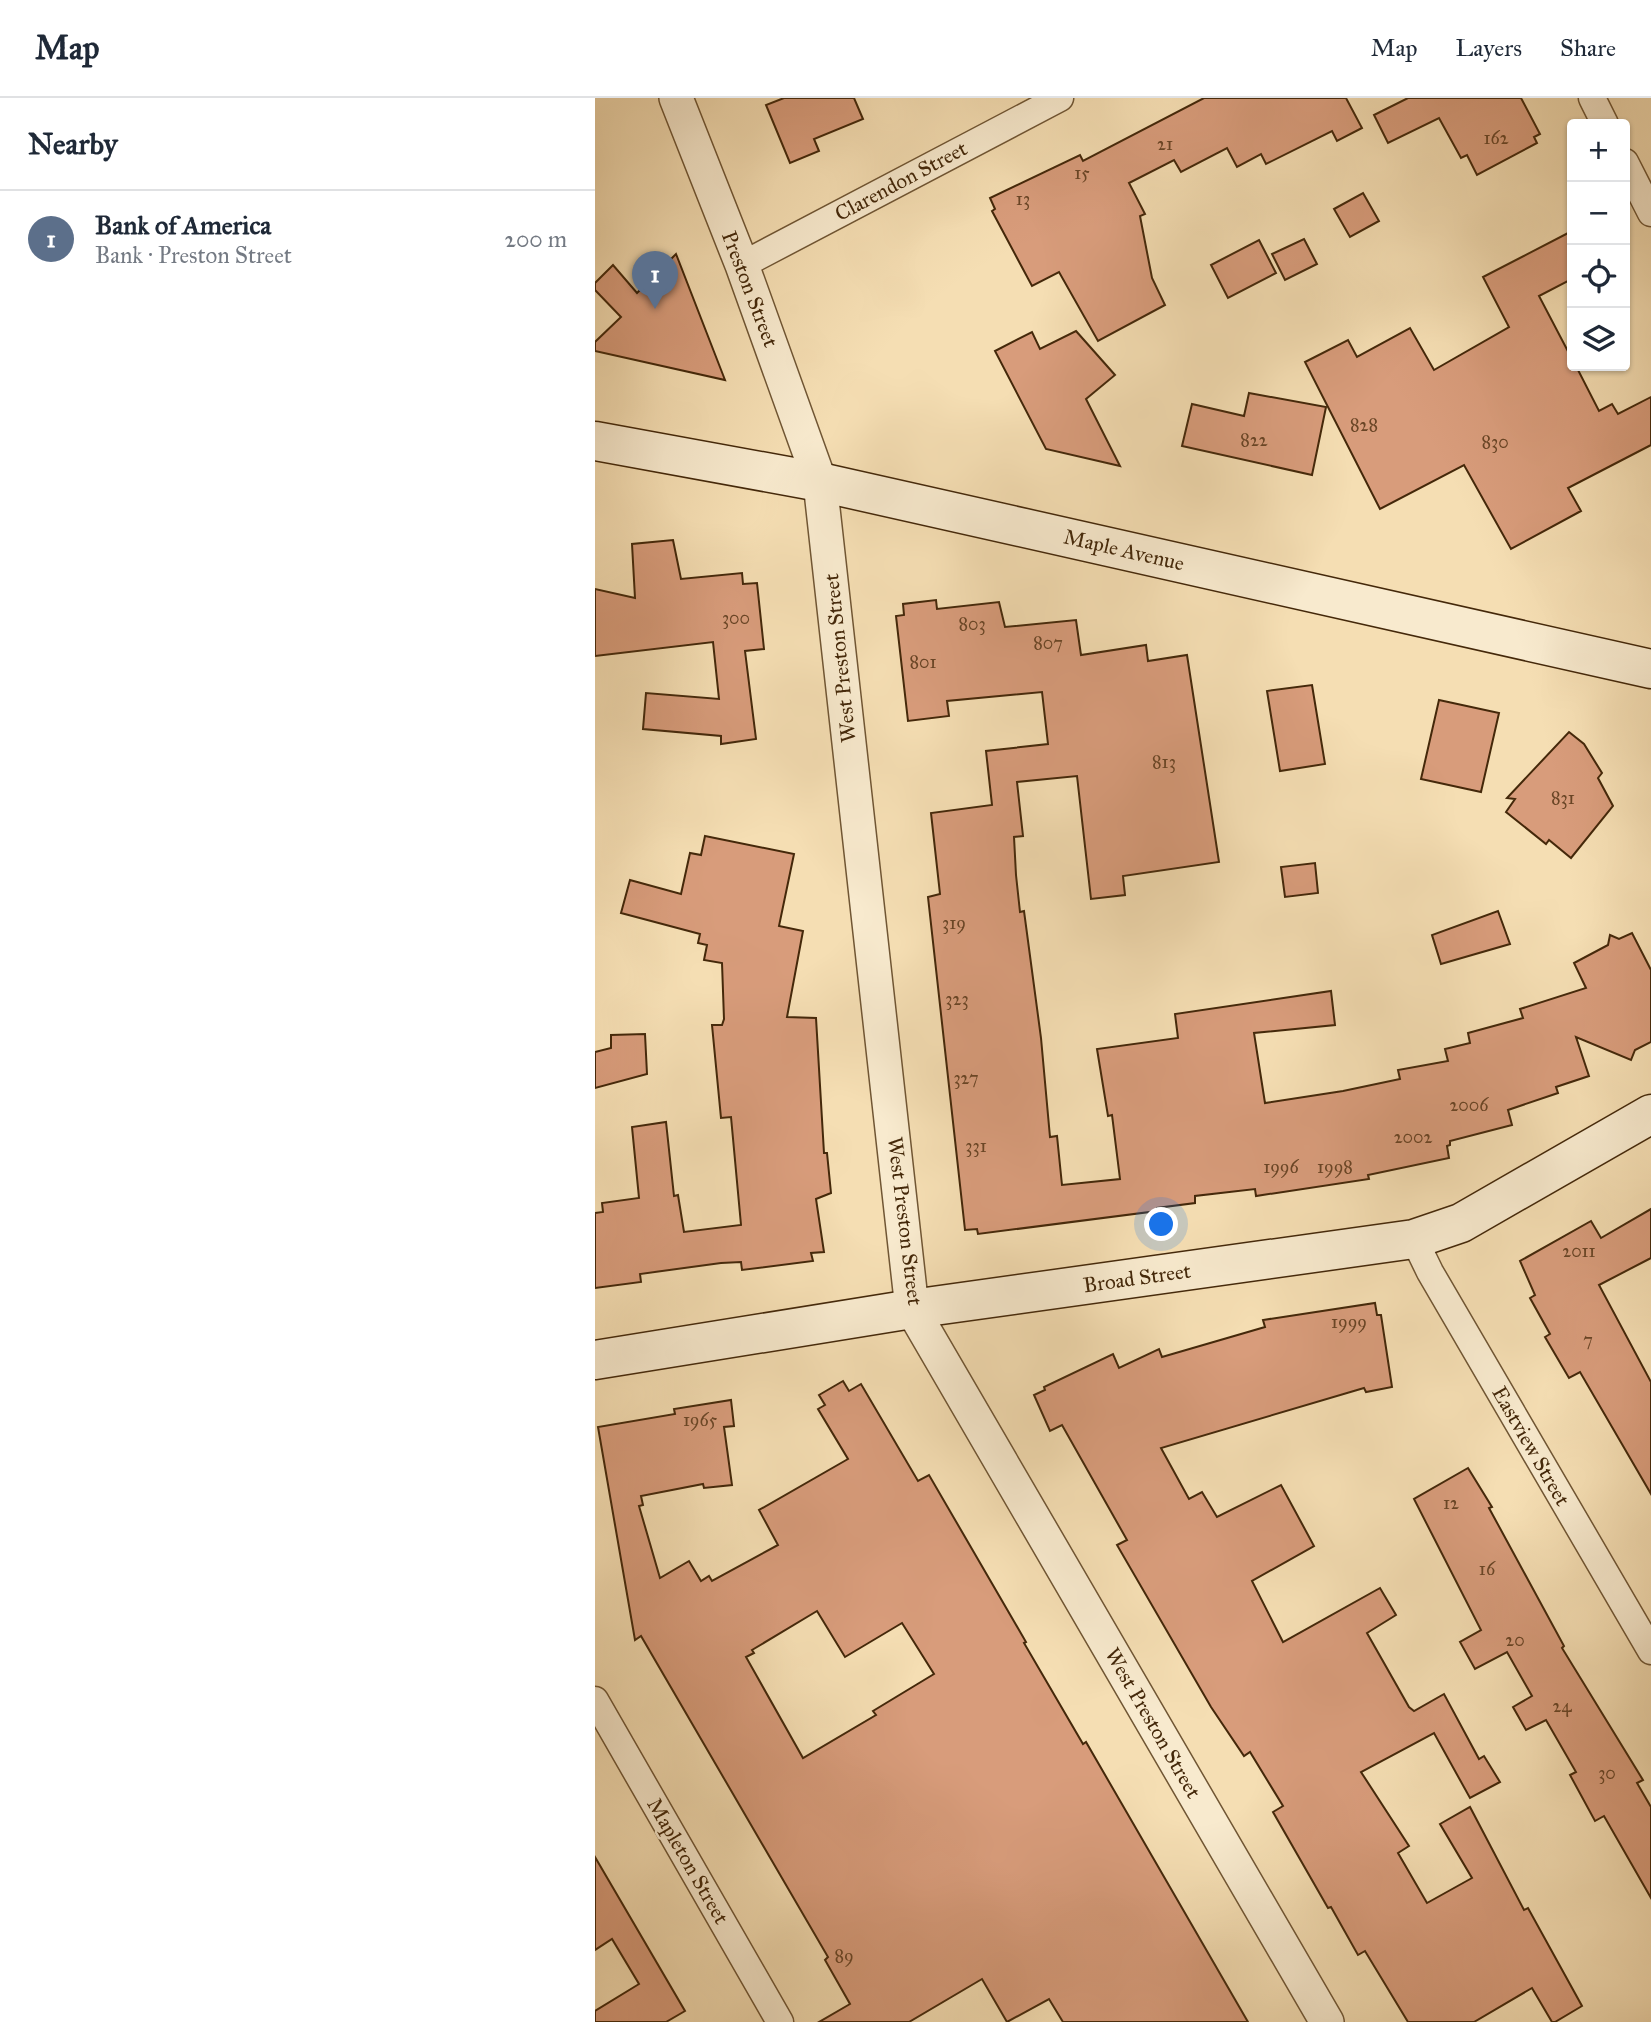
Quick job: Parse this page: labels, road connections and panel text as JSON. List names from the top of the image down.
{
  "streets": {
    "main road": ["Maple Avenue", "Broad Street"],
    "street": [
      "Clarendon Street",
      "Preston Street",
      "West Preston Street",
      "Eastview Street",
      "Mapleton Street"
    ]
  },
  "crossings": [
    ["Clarendon Street", "Preston Street"],
    ["Preston Street", "Maple Avenue"],
    ["Preston Street", "West Preston Street"],
    ["Maple Avenue", "West Preston Street"],
    ["West Preston Street", "Broad Street"],
    ["Broad Street", "Eastview Street"]
  ],
  "house_numbers": [
    "162",
    "21",
    "15",
    "13",
    "828",
    "822",
    "830",
    "300",
    "803",
    "807",
    "801",
    "813",
    "831",
    "319",
    "323",
    "327",
    "2006",
    "2002",
    "331",
    "1996",
    "1998",
    "2011",
    "1999",
    "7",
    "1965",
    "12",
    "16",
    "20",
    "24",
    "30",
    "89"
  ],
  "page": {
    "header": "Map",
    "nav": ["Map", "Layers", "Share"],
    "heading": "Nearby",
    "map_buttons": ["+", "−"],
    "list": [
      {
        "mark": "1",
        "name": "Bank of America",
        "note": "Bank · Preston Street",
        "value": "200 m"
      }
    ],
    "pins": "1"
  }
}
